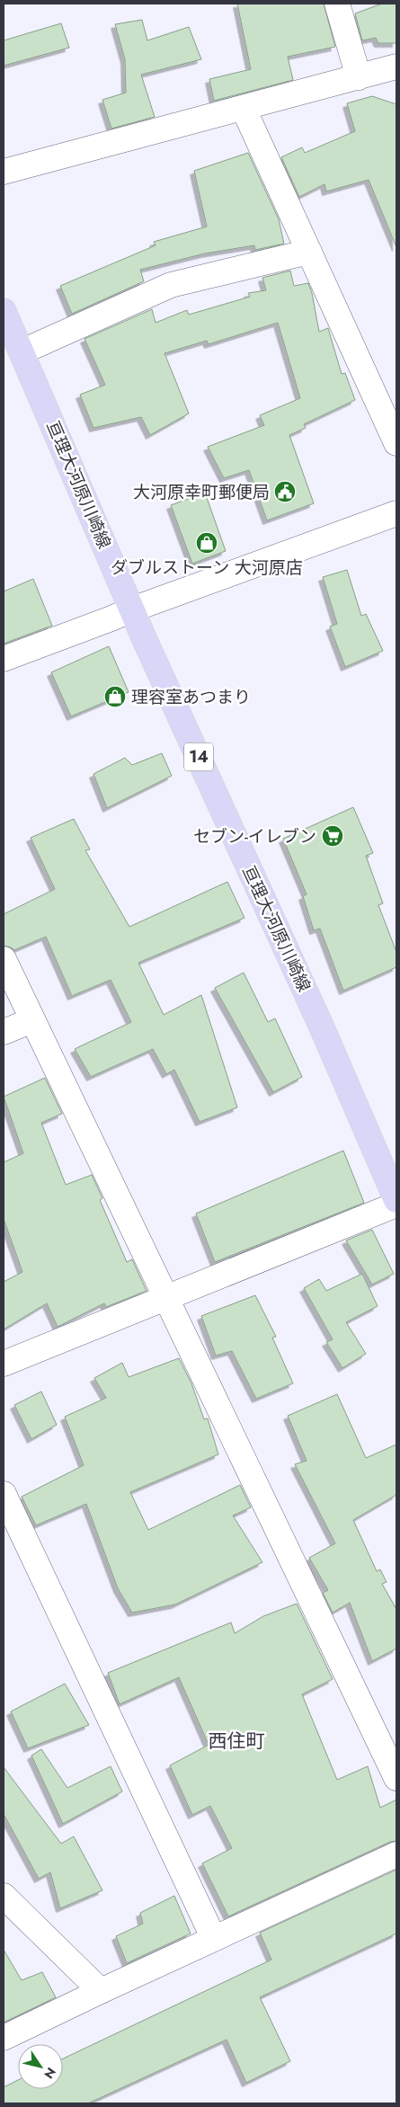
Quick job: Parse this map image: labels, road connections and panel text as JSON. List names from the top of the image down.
{
  "streets": {
    "main road": ["亘理大河原川崎線", "14"]
  },
  "districts": ["西住町"],
  "places": {
    "public building": ["大河原幸町郵便局"],
    "shop": ["ダブルストーン 大河原店", "理容室あつまり"],
    "supermarket": ["セブン-イレブン"]
  },
  "north": "bottom right"
}
